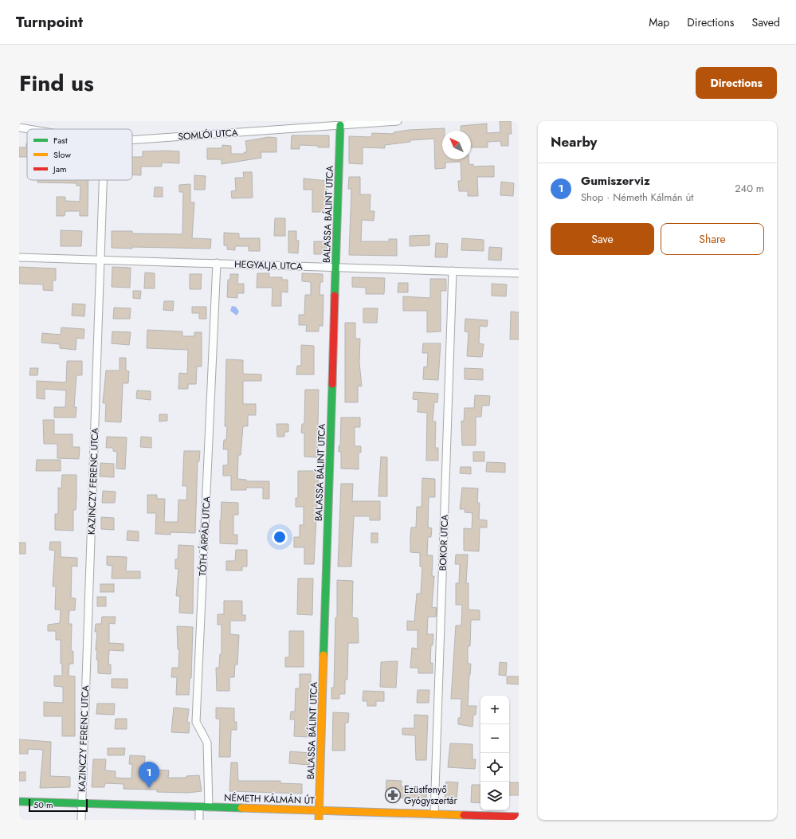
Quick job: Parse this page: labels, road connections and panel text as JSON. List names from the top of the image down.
{
  "streets": {
    "street": [
      "SOMLÓI UTCA",
      "BALASSA BÁLINT UTCA",
      "HEGYALJA UTCA",
      "KAZINCZY FERENC UTCA",
      "TÓTH ÁRPÁD UTCA",
      "BOKOR UTCA",
      "NÉMETH KÁLMÁN ÚT"
    ]
  },
  "crossings": [
    ["SOMLÓI UTCA", "BALASSA BÁLINT UTCA"],
    ["BALASSA BÁLINT UTCA", "HEGYALJA UTCA"],
    ["BALASSA BÁLINT UTCA", "NÉMETH KÁLMÁN ÚT"],
    ["HEGYALJA UTCA", "KAZINCZY FERENC UTCA"],
    ["HEGYALJA UTCA", "TÓTH ÁRPÁD UTCA"],
    ["HEGYALJA UTCA", "BOKOR UTCA"],
    ["KAZINCZY FERENC UTCA", "NÉMETH KÁLMÁN ÚT"],
    ["TÓTH ÁRPÁD UTCA", "NÉMETH KÁLMÁN ÚT"],
    ["BOKOR UTCA", "NÉMETH KÁLMÁN ÚT"]
  ],
  "places": {
    "pharmacy": ["Ezüstfenyő Gyógyszertár"]
  },
  "legend": ["Fast", "Slow", "Jam"],
  "scale_bar": "50 m",
  "north": "top left",
  "page": {
    "header": "Turnpoint",
    "nav": ["Map", "Directions", "Saved"],
    "title": "Find us",
    "buttons": [
      "Directions",
      ["Save", "Share"]
    ],
    "heading": "Nearby",
    "list": [
      {
        "mark": "1",
        "name": "Gumiszerviz",
        "note": "Shop · Németh Kálmán út",
        "value": "240 m"
      }
    ],
    "map_buttons": ["+", "−"],
    "pins": "1",
    "scale": "50 m"
  }
}
